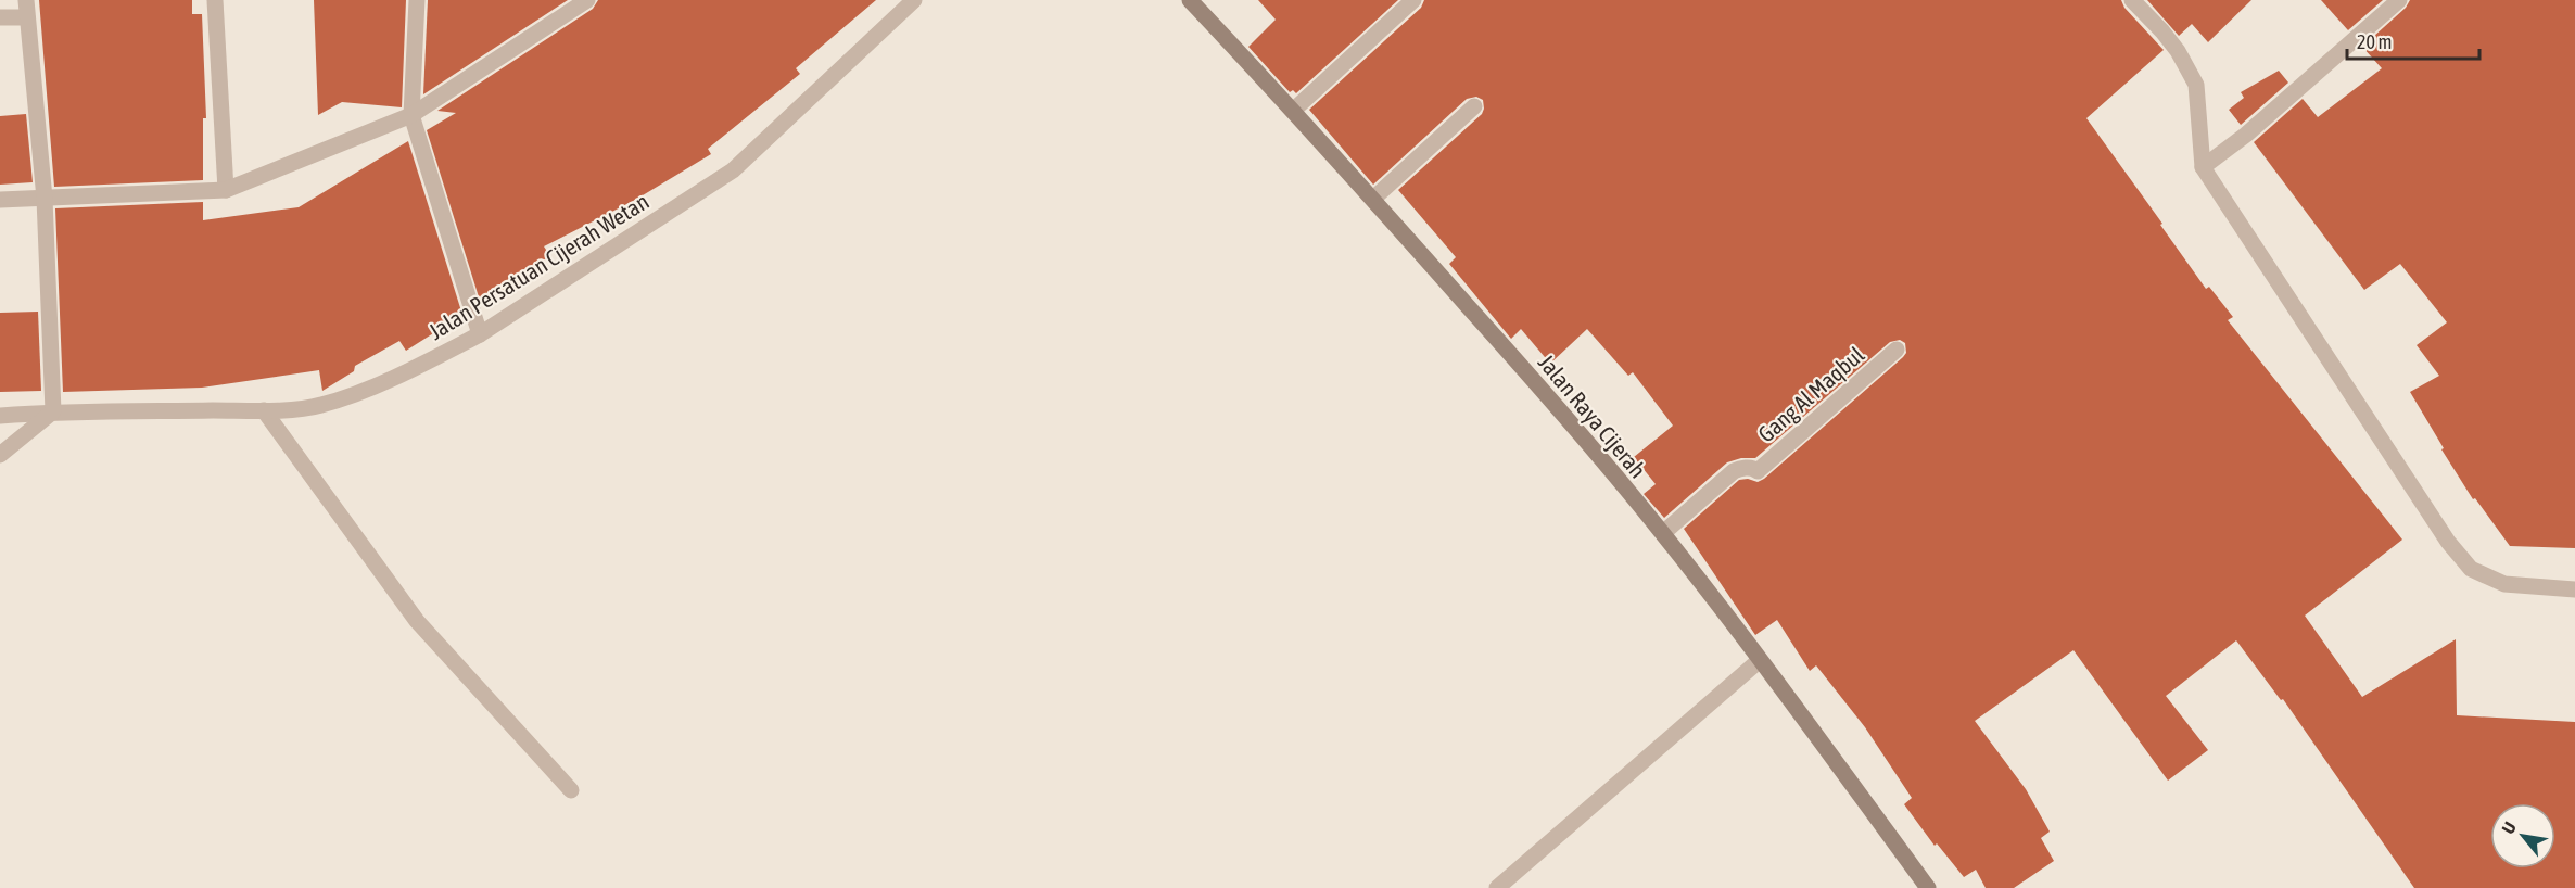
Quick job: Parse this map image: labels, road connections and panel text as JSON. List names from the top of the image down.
{
  "streets": {
    "main road": ["Jalan Raya Cijerah"],
    "street": ["Jalan Persatuan Cijerah Wetan", "Gang Al Maqbul"]
  },
  "crossings": [
    ["Gang Al Maqbul", "Jalan Raya Cijerah"]
  ],
  "scale_bar": "20 m",
  "north": "top left"
}
